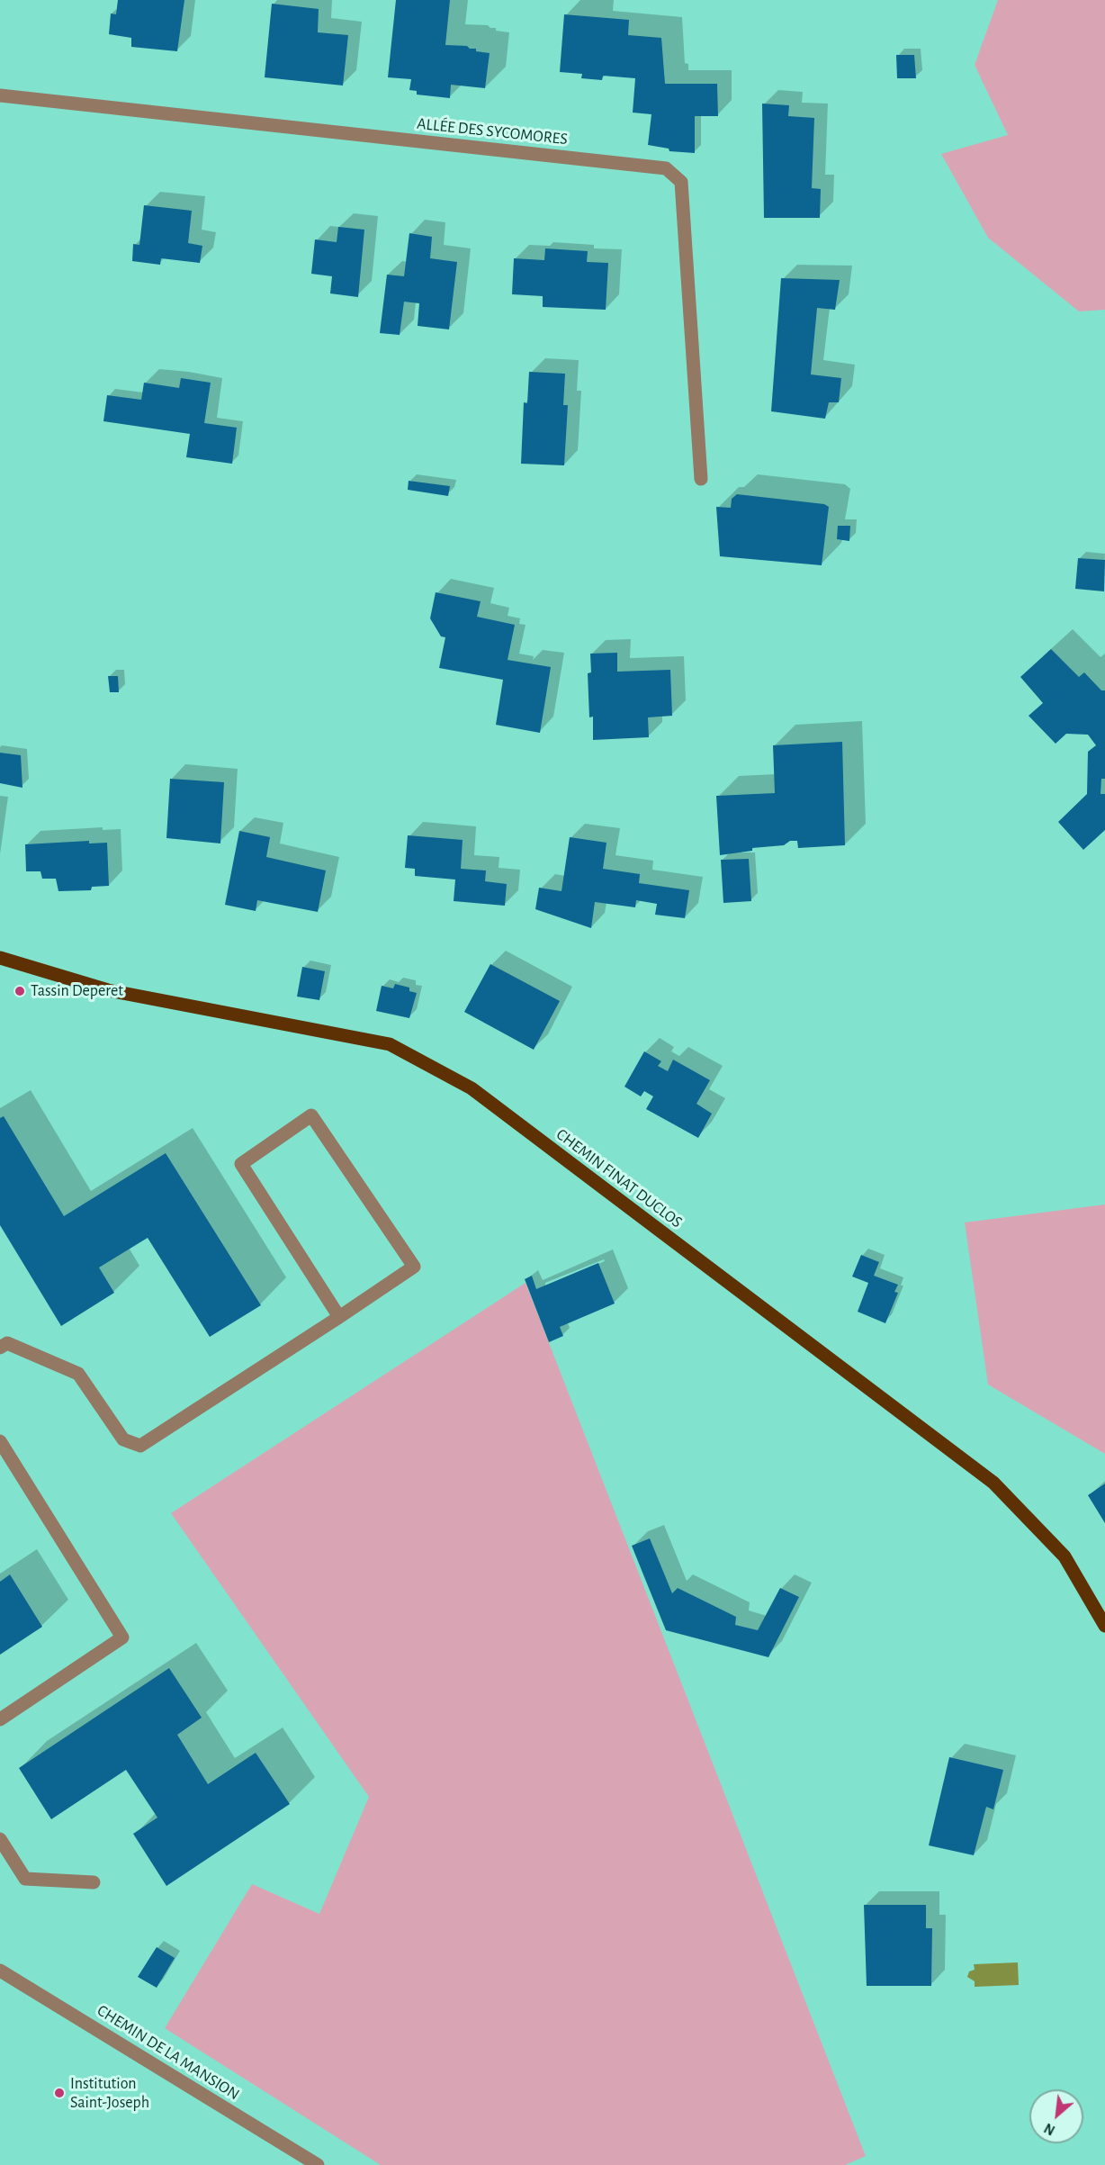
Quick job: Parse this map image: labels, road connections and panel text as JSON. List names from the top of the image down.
{
  "streets": {
    "main road": ["CHEMIN FINAT DUCLOS"],
    "street": ["ALLÉE DES SYCOMORES", "CHEMIN DE LA MANSION"]
  },
  "places": ["Tassin Deperet", "Institution Saint-Joseph"],
  "north": "bottom left"
}
